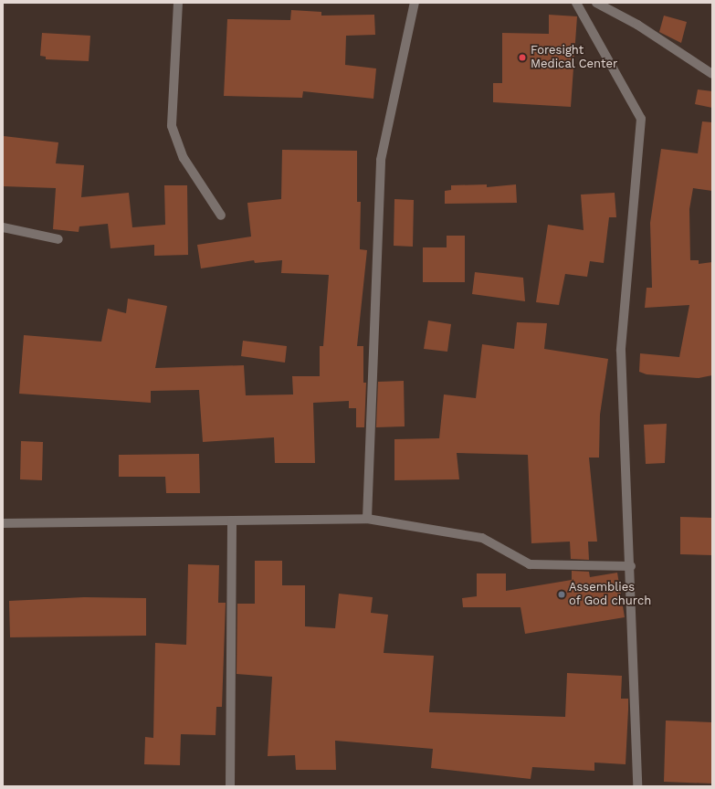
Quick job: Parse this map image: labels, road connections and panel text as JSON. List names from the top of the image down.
{
  "places": ["Foresight Medical Center", "Assemblies of God church"]
}
